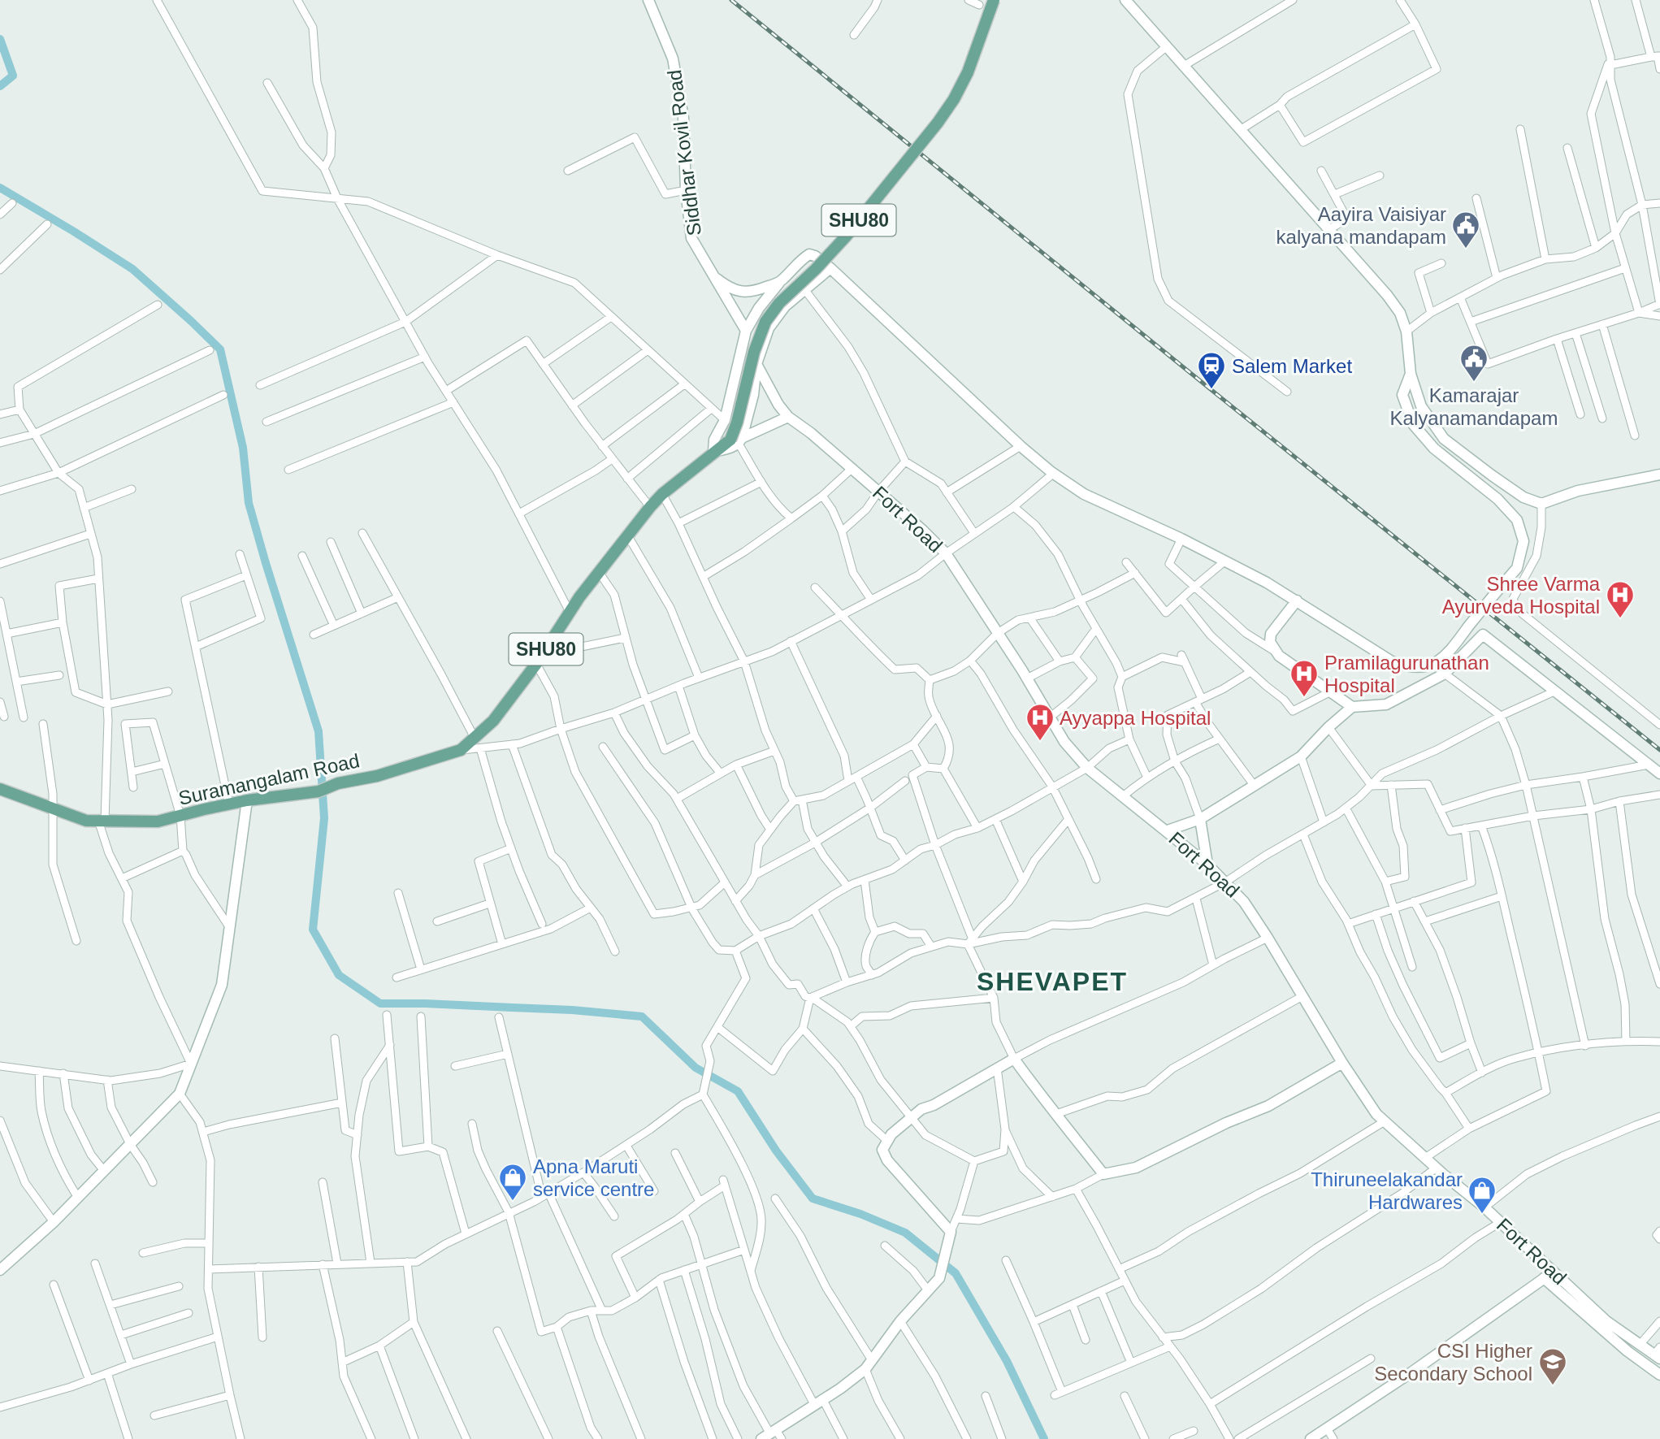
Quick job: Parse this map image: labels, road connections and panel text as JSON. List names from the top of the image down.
{
  "streets": {
    "main road": ["SHU80", "Suramangalam Road"],
    "street": ["Siddhar Kovil Road", "Fort Road"]
  },
  "crossings": [
    ["SHU80", "Suramangalam Road"]
  ],
  "districts": ["SHEVAPET"],
  "places": {
    "public building": ["Aayira Vaisiyar kalyana mandapam", "Kamarajar Kalyanamandapam"],
    "station": ["Salem Market"],
    "hospital": ["Shree Varma Ayurveda Hospital", "Pramilagurunathan Hospital", "Ayyappa Hospital"],
    "shop": ["Apna Maruti service centre", "Thiruneelakandar Hardwares"],
    "school or university": ["CSI Higher Secondary School"]
  }
}
